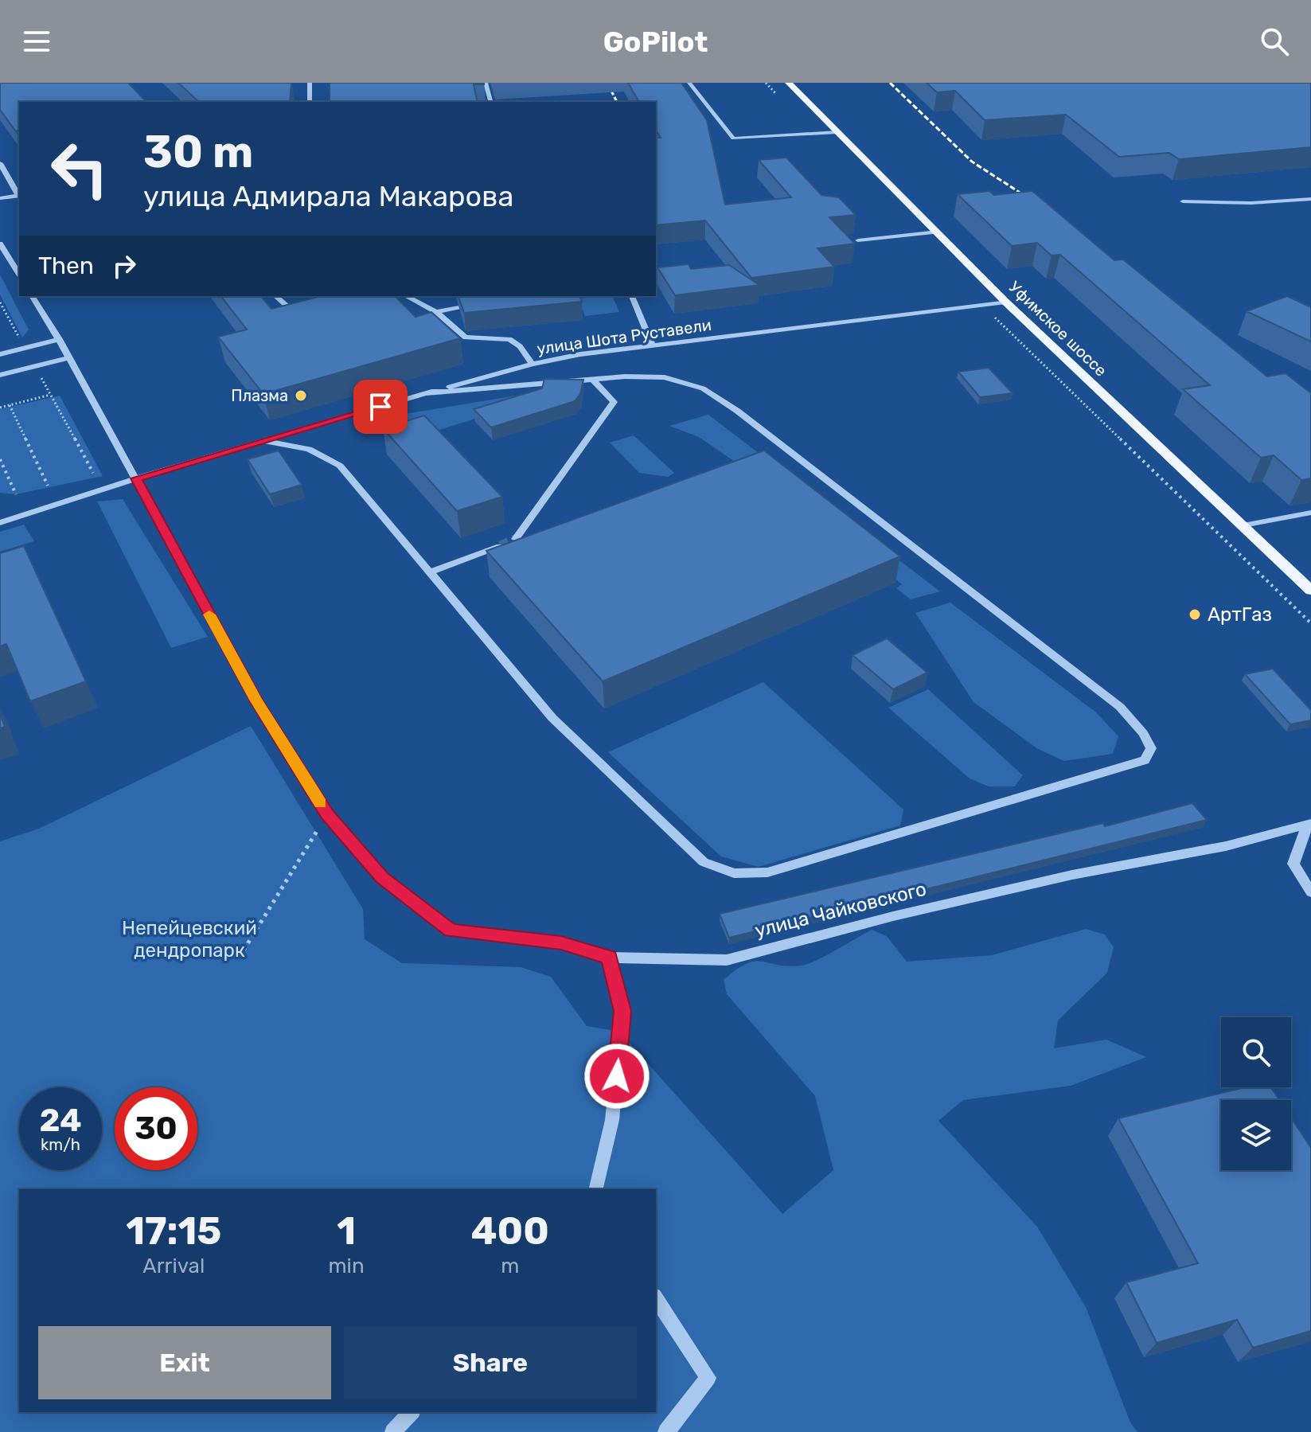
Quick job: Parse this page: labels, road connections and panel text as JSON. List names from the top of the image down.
{
  "streets": {
    "main road": ["Уфимское шоссе"],
    "street": ["улица Шота Руставели", "улица Чайковского"]
  },
  "crossings": [
    ["Уфимское шоссе", "улица Шота Руставели"],
    ["улица Шота Руставели", "улица Чайковского"]
  ],
  "parks": ["Непейцевский дендропарк"],
  "places": ["Плазма", "АртГаз"],
  "page": {
    "header": "GoPilot",
    "turn": ["30 m", "улица Адмирала Макарова"],
    "then": "Then",
    "speed": "24 km/h",
    "limit": "30",
    "eta": [
      "17:15",
      "Arrival",
      "1",
      "min",
      "400",
      "m"
    ],
    "buttons": ["Exit", "Share"]
  }
}
